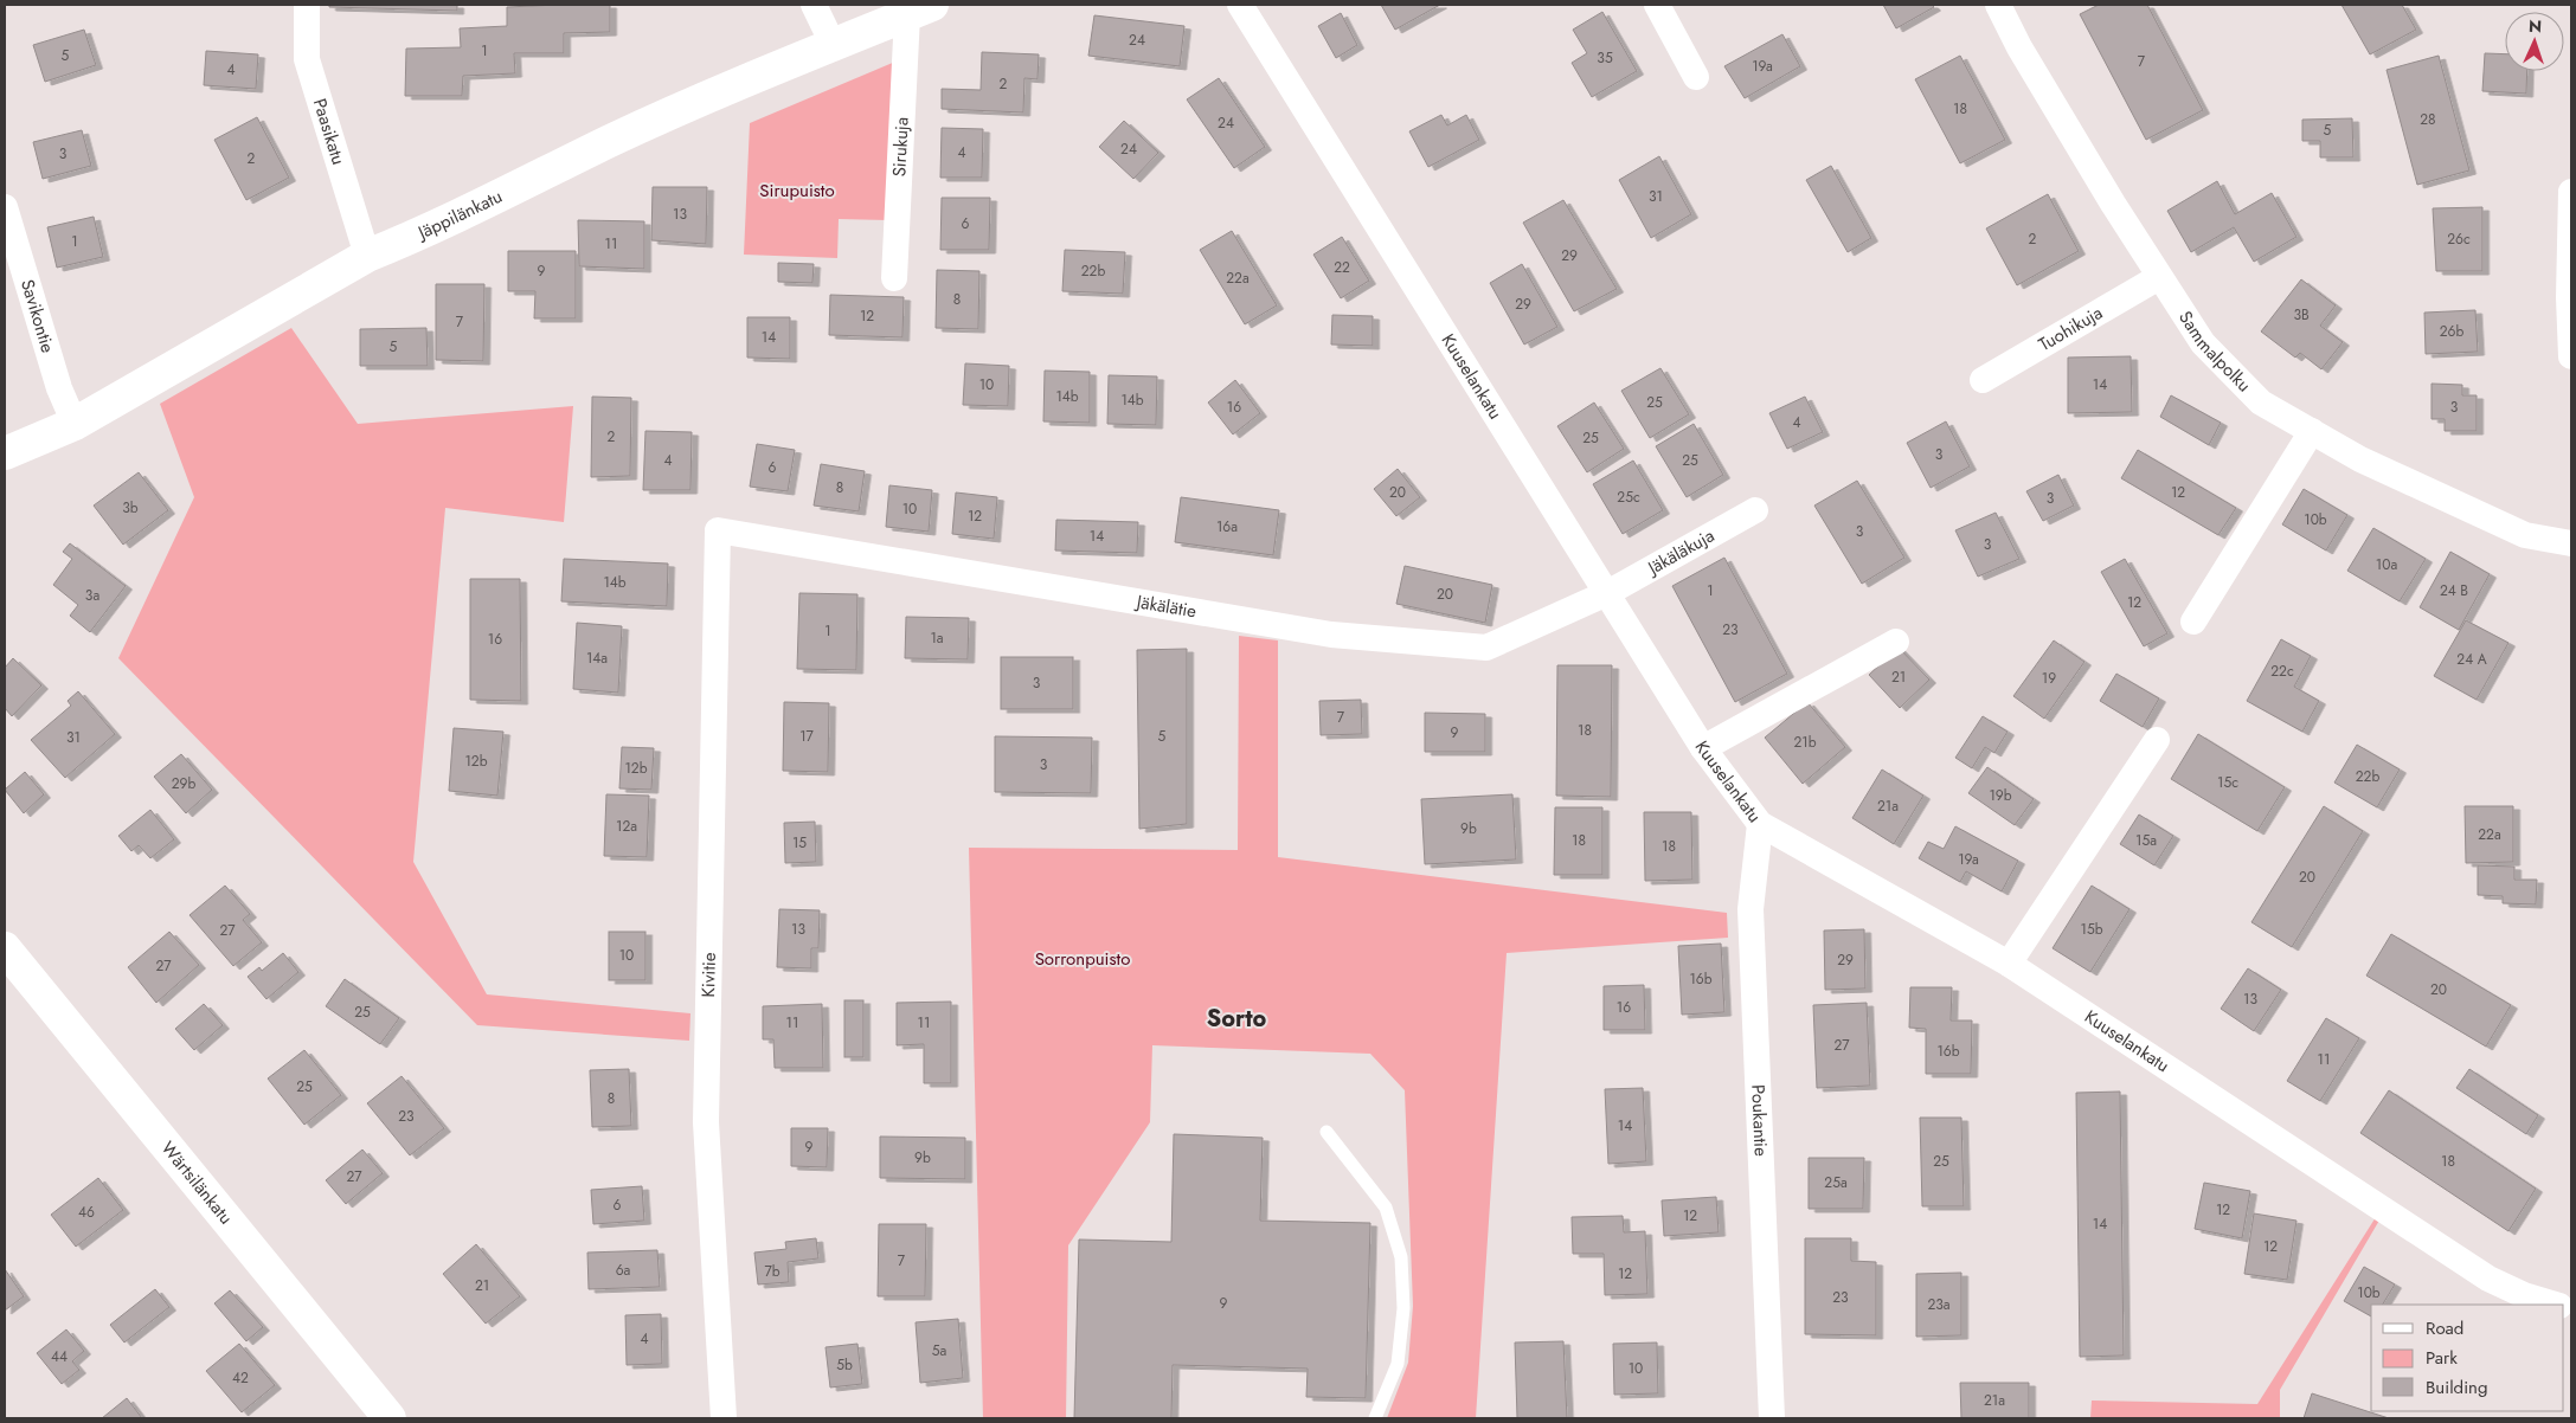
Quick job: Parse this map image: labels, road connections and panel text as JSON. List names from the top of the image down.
{
  "streets": {
    "street": [
      "Paasikatu",
      "Sirukuja",
      "Jäppilänkatu",
      "Savikontie",
      "Tuohikuja",
      "Sammalpolku",
      "Kuuselankatu",
      "Jäkäläkuja",
      "Jäkälätie",
      "Kivitie",
      "Poukantie",
      "Wärtsilänkatu"
    ]
  },
  "crossings": [
    ["Paasikatu", "Jäppilänkatu"],
    ["Sirukuja", "Jäppilänkatu"],
    ["Jäppilänkatu", "Savikontie"],
    ["Tuohikuja", "Sammalpolku"],
    ["Kuuselankatu", "Jäkäläkuja"],
    ["Kuuselankatu", "Jäkälätie"],
    ["Kuuselankatu", "Poukantie"],
    ["Jäkäläkuja", "Jäkälätie"],
    ["Jäkälätie", "Kivitie"]
  ],
  "districts": ["Sorto"],
  "parks": ["Sirupuisto", "Sorronpuisto"],
  "house_numbers": [
    "24",
    "1",
    "5",
    "35",
    "7",
    "19a",
    "4",
    "2",
    "18",
    "28",
    "24",
    "5",
    "24",
    "4",
    "3",
    "2",
    "31",
    "13",
    "6",
    "2",
    "26c",
    "1",
    "11",
    "29",
    "22",
    "9",
    "22b",
    "22a",
    "8",
    "29",
    "3B",
    "12",
    "7",
    "26b",
    "14",
    "5",
    "10",
    "14",
    "14b",
    "14b",
    "25",
    "16",
    "3",
    "4",
    "2",
    "25",
    "3",
    "4",
    "25",
    "6",
    "8",
    "20",
    "12",
    "25c",
    "3",
    "3b",
    "10",
    "12",
    "10b",
    "16a",
    "3",
    "14",
    "3",
    "10a",
    "14b",
    "1",
    "24 B",
    "20",
    "3a",
    "12",
    "23",
    "1",
    "1a",
    "16",
    "14a",
    "24 A",
    "22c",
    "21",
    "19",
    "3",
    "7",
    "18",
    "9",
    "17",
    "5",
    "31",
    "21b",
    "12b",
    "3",
    "12b",
    "22b",
    "15c",
    "29b",
    "19b",
    "21a",
    "12a",
    "9b",
    "22a",
    "18",
    "15a",
    "15",
    "18",
    "19a",
    "20",
    "13",
    "15b",
    "27",
    "10",
    "29",
    "27",
    "16b",
    "20",
    "13",
    "16",
    "25",
    "11",
    "11",
    "27",
    "16b",
    "11",
    "25",
    "8",
    "23",
    "14",
    "9",
    "9b",
    "25",
    "18",
    "27",
    "25a",
    "6",
    "12",
    "46",
    "12",
    "14",
    "12",
    "7",
    "6a",
    "7b",
    "12",
    "21",
    "10b",
    "23",
    "9",
    "23a",
    "4",
    "5a",
    "44",
    "5b",
    "10",
    "42",
    "21a"
  ],
  "legend": ["Road", "Park", "Building"],
  "north": "top"
}
